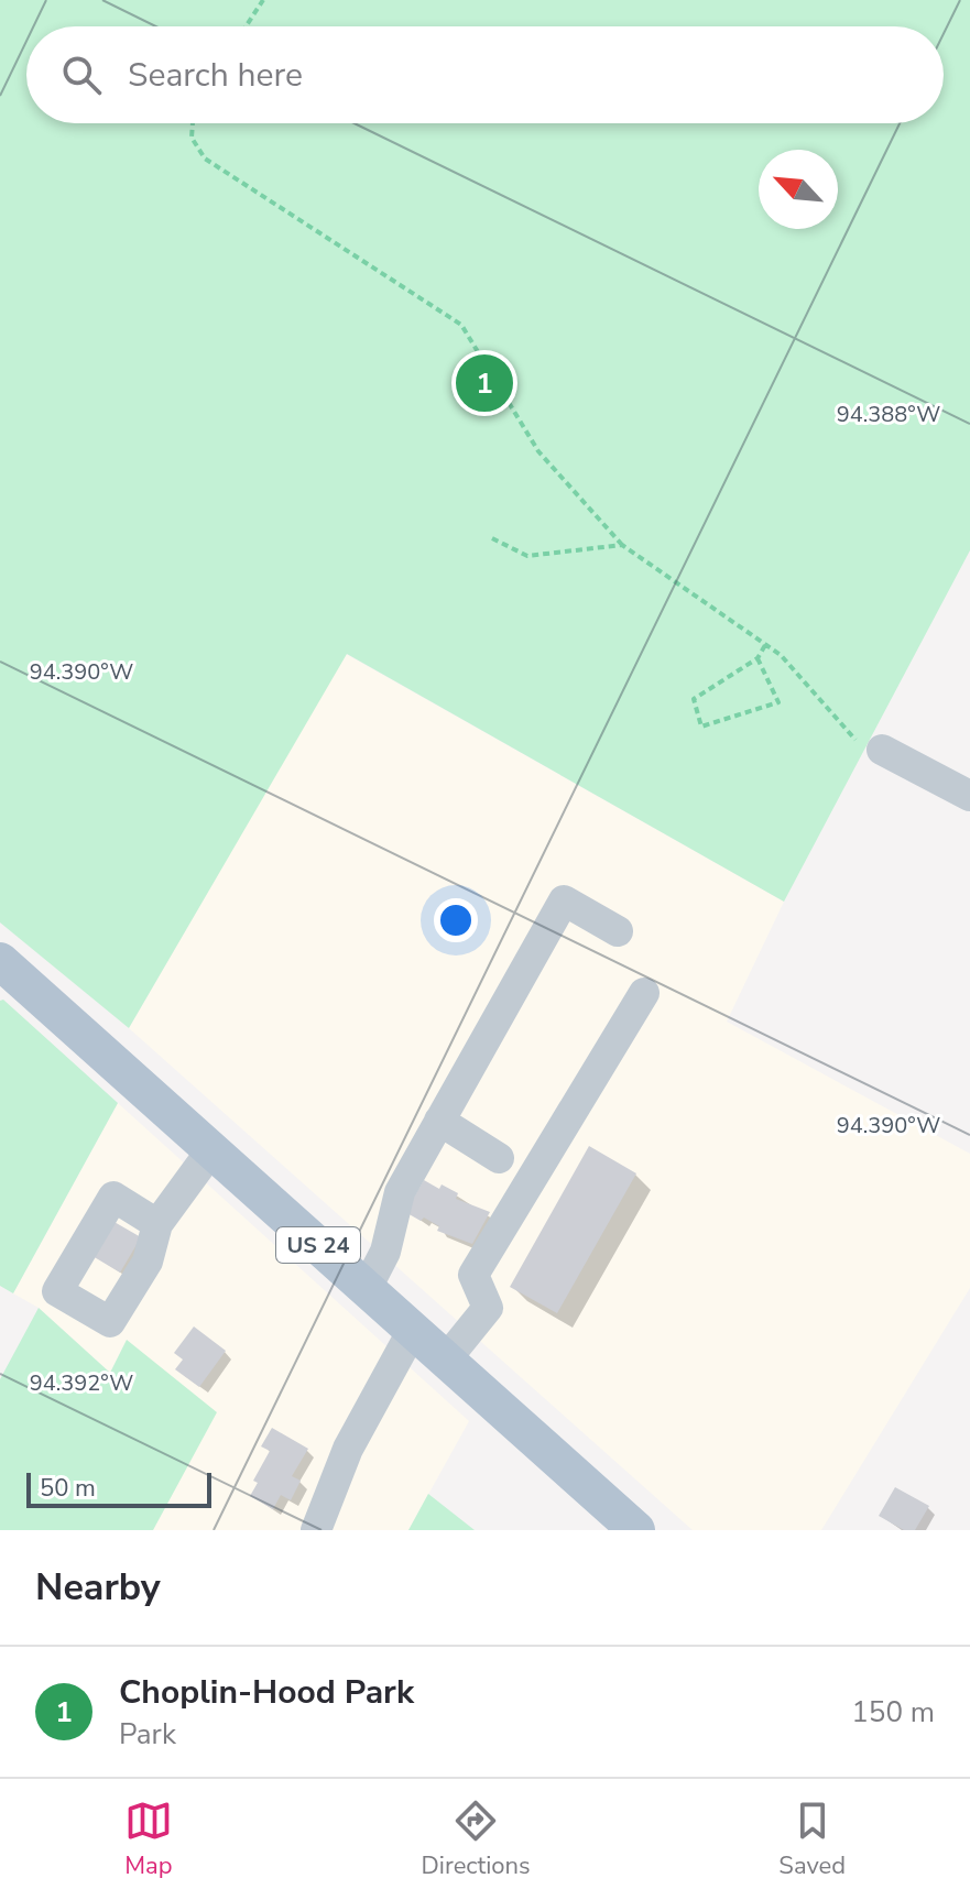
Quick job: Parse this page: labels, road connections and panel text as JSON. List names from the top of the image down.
{
  "streets": {
    "main road": ["US 24"]
  },
  "scale_bar": "50 m",
  "north": "top left",
  "page": {
    "search": "Search here",
    "pins": "1",
    "scale": "50 m",
    "heading": "Nearby",
    "list": [
      {
        "mark": "1",
        "name": "Choplin-Hood Park",
        "note": "Park",
        "value": "150 m"
      }
    ],
    "nav": ["Map", "Directions", "Saved"]
  },
  "coordinates": ["94.388°W", "94.390°W", "94.392°W"]
}
